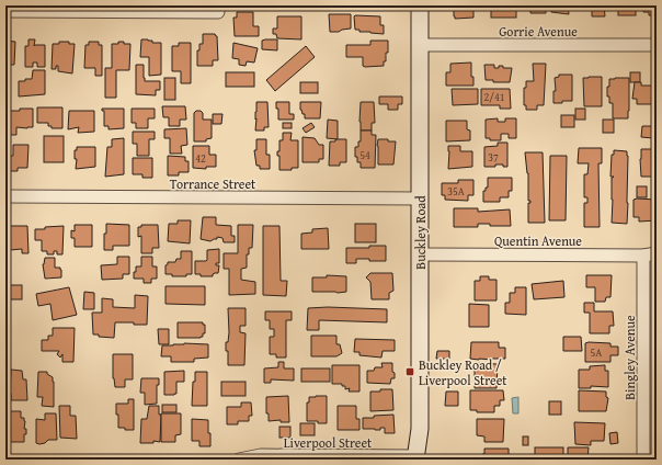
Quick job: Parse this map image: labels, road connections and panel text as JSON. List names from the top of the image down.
{
  "streets": {
    "street": [
      "Gorrie Avenue",
      "Torrance Street",
      "Buckley Road",
      "Quentin Avenue",
      "Bingley Avenue",
      "Liverpool Street"
    ]
  },
  "crossings": [
    ["Gorrie Avenue", "Buckley Road"],
    ["Torrance Street", "Buckley Road"],
    ["Buckley Road", "Quentin Avenue"],
    ["Buckley Road", "Liverpool Street"],
    ["Quentin Avenue", "Bingley Avenue"]
  ],
  "places": {
    "transit": ["Buckley Road / Liverpool Street"]
  },
  "house_numbers": [
    "2/41",
    "54",
    "37",
    "42",
    "35A",
    "5A"
  ]
}
